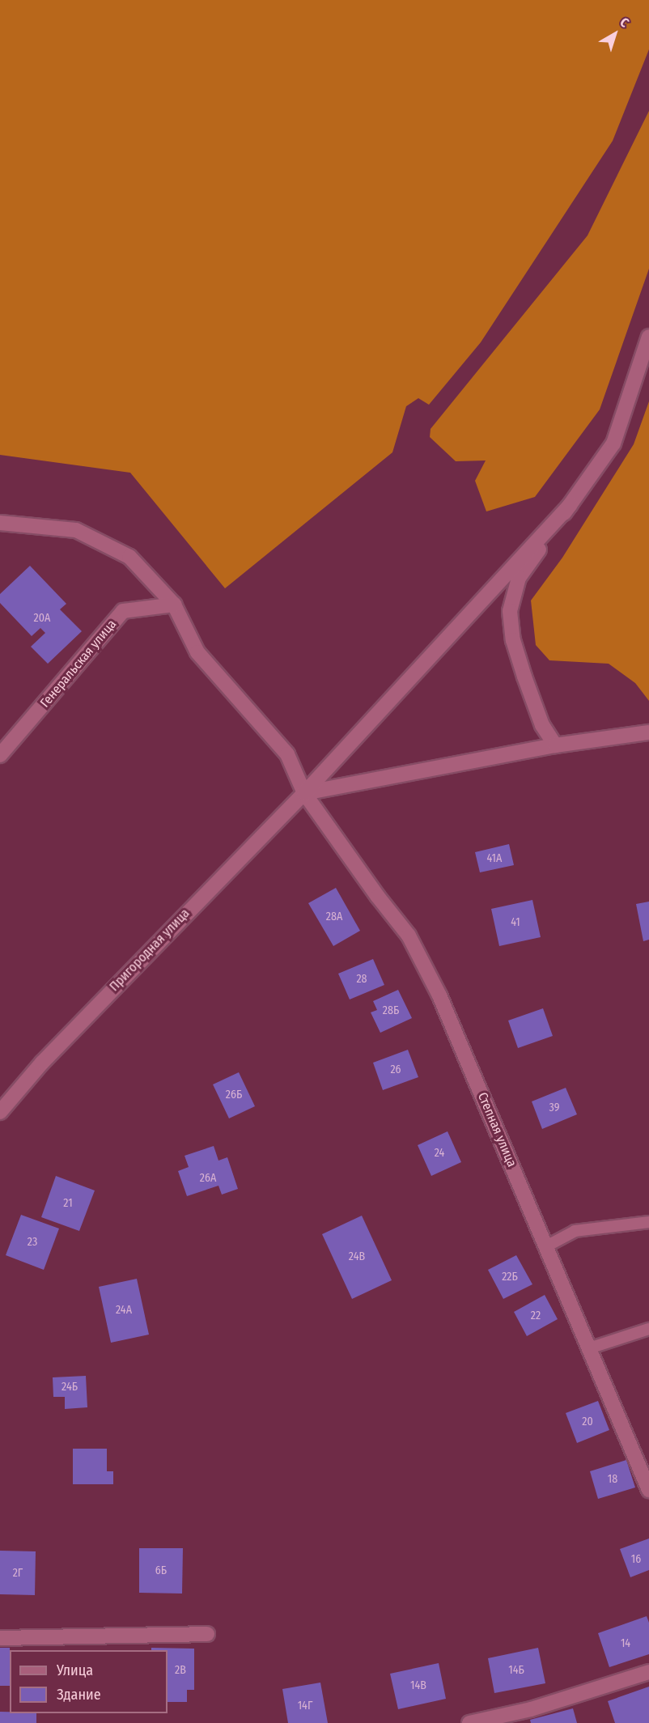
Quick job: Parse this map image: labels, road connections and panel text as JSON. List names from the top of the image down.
{
  "streets": {
    "street": ["Генеральская улица", "Пригородная улица", "Степная улица"]
  },
  "crossings": [
    ["Генеральская улица", "Степная улица"],
    ["Пригородная улица", "Степная улица"]
  ],
  "house_numbers": [
    "20А",
    "41А",
    "28А",
    "41",
    "28",
    "28Б",
    "26",
    "26Б",
    "39",
    "24",
    "26А",
    "21",
    "23",
    "24В",
    "22Б",
    "24А",
    "22",
    "24Б",
    "20",
    "18",
    "16",
    "6Б",
    "2Г",
    "14",
    "2В",
    "14Б",
    "14В",
    "14Г"
  ],
  "legend": ["Улица", "Здание"],
  "north": "top right"
}
